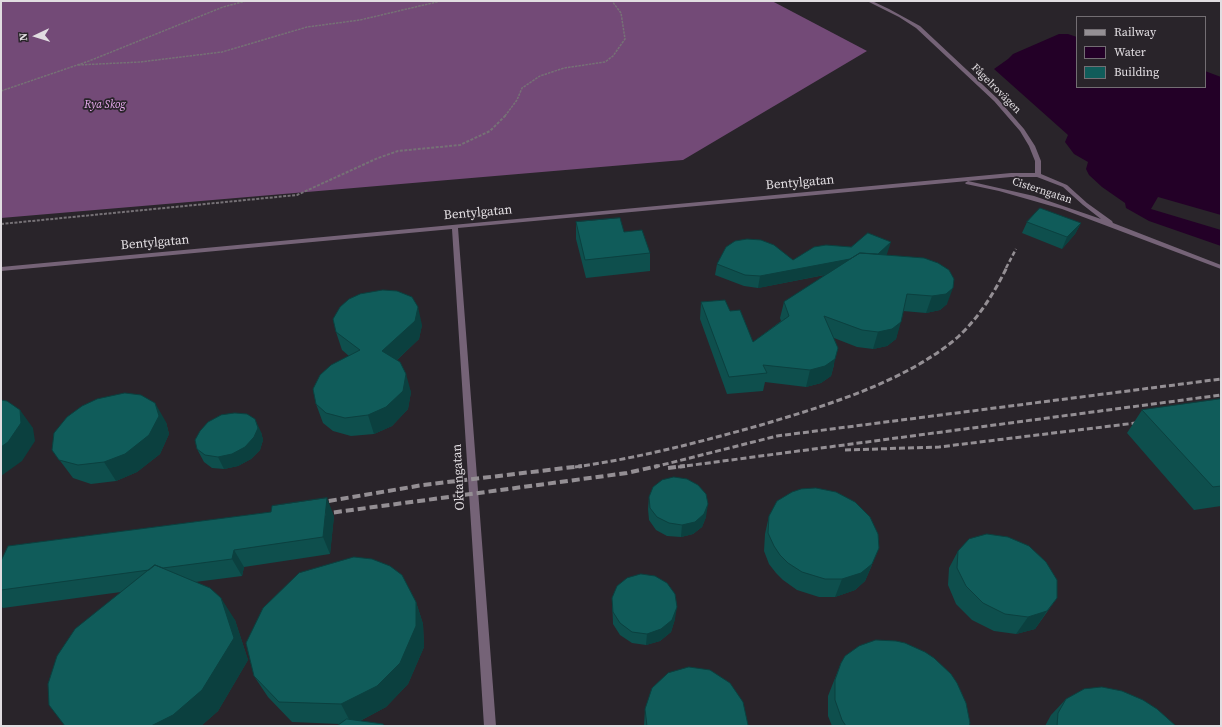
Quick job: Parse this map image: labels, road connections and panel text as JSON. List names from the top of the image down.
{
  "streets": {
    "lane": [
      "Fågelrovägen",
      "Bentylgatan",
      "Cisterngatan",
      "Oktangatan"
    ]
  },
  "crossings": [
    ["Fågelrovägen", "Cisterngatan"],
    ["Bentylgatan", "Cisterngatan"],
    ["Bentylgatan", "Oktangatan"]
  ],
  "parks": ["Rya Skog"],
  "legend": ["Railway", "Water", "Building"],
  "north": "left"
}
